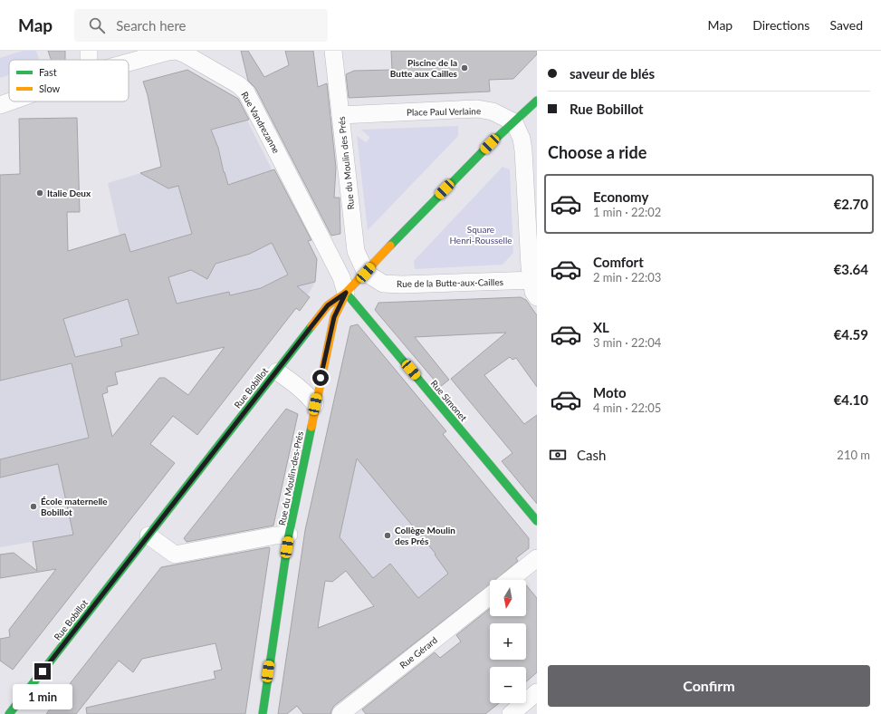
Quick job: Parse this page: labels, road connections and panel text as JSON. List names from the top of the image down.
{
  "streets": {
    "street": [
      "Place Paul Verlaine",
      "Rue Vandrezanne",
      "Rue du Moulin des Prés",
      "Rue de la Butte-aux-Cailles",
      "Rue Bobillot",
      "Rue Simonet",
      "Rue du Moulin-des-Prés",
      "Rue Gérard"
    ]
  },
  "crossings": [
    ["Place Paul Verlaine", "Rue du Moulin des Prés"],
    ["Place Paul Verlaine", "Rue Bobillot"],
    ["Rue Vandrezanne", "Rue Bobillot"],
    ["Rue Vandrezanne", "Rue Simonet"],
    ["Rue Vandrezanne", "Rue du Moulin-des-Prés"],
    ["Rue du Moulin des Prés", "Rue de la Butte-aux-Cailles"],
    ["Rue du Moulin des Prés", "Rue Bobillot"],
    ["Rue de la Butte-aux-Cailles", "Rue Bobillot"],
    ["Rue Bobillot", "Rue Simonet"],
    ["Rue Bobillot", "Rue du Moulin-des-Prés"],
    ["Rue Simonet", "Rue du Moulin-des-Prés"]
  ],
  "parks": ["Square Henri-Rousselle"],
  "places": [
    "Piscine de la Butte aux Cailles",
    "Italie Deux",
    "École maternelle Bobillot",
    "Collège Moulin des Prés"
  ],
  "legend": ["Fast", "Slow"],
  "north": "bottom",
  "page": {
    "header": "Map",
    "search": "Search here",
    "nav": ["Map", "Directions", "Saved"],
    "banner": ["saveur de blés", "Rue Bobillot"],
    "heading": "Choose a ride",
    "list": [
      {
        "name": "Economy",
        "note": "1 min · 22:02",
        "value": "€2.70"
      },
      {
        "name": "Comfort",
        "note": "2 min · 22:03",
        "value": "€3.64"
      },
      {
        "name": "XL",
        "note": "3 min · 22:04",
        "value": "€4.59"
      },
      {
        "name": "Moto",
        "note": "4 min · 22:05",
        "value": "€4.10"
      }
    ],
    "pay": ["Cash", "210 m"],
    "map_buttons": ["+", "−"],
    "buttons": "Confirm",
    "bubble": "1 min"
  }
}
